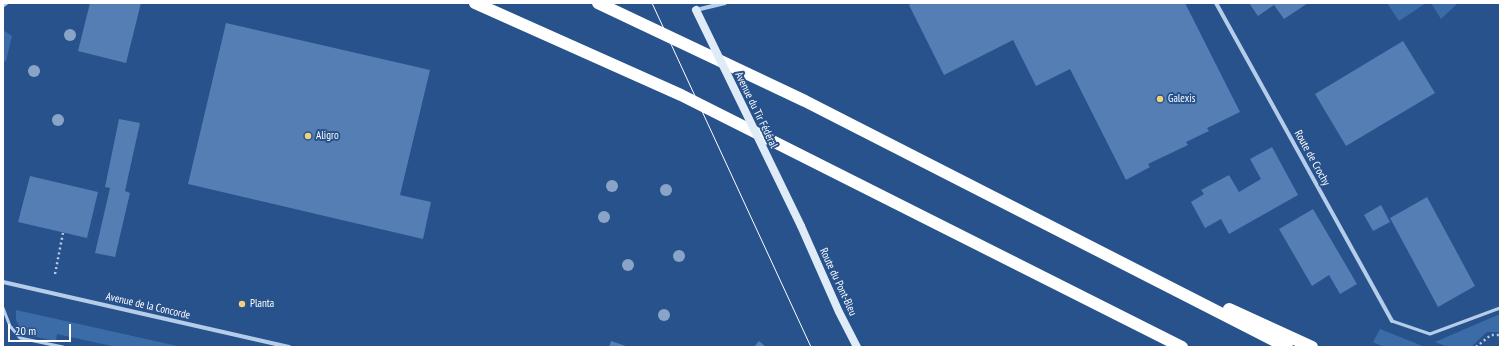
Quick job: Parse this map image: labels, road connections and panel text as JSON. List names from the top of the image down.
{
  "streets": {
    "main road": ["Avenue du Tir Fédéral", "Route du Pont-Bleu"],
    "street": ["Route de Crochy", "Avenue de la Concorde"]
  },
  "crossings": [
    ["Avenue du Tir Fédéral", "Route du Pont-Bleu"]
  ],
  "places": ["Galexis", "Aligro", "Planta"],
  "scale_bar": "20 m"
}
